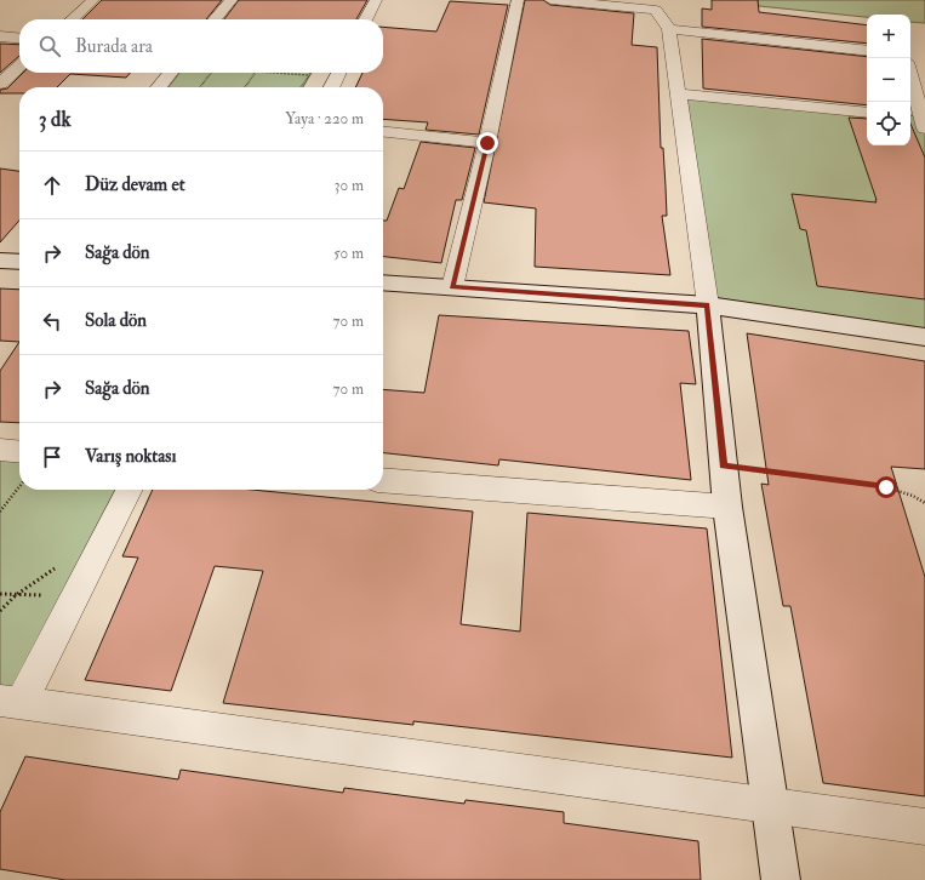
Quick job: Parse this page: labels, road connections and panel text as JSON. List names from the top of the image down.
{
  "page": {
    "map_buttons": ["+", "−"],
    "search": "Burada ara",
    "heading": ["3 dk", "Yaya · 220 m"],
    "list": [
      ["Düz devam et", "30 m"],
      ["Sağa dön", "50 m"],
      ["Sola dön", "70 m"],
      ["Sağa dön", "70 m"],
      "Varış noktası"
    ]
  }
}
